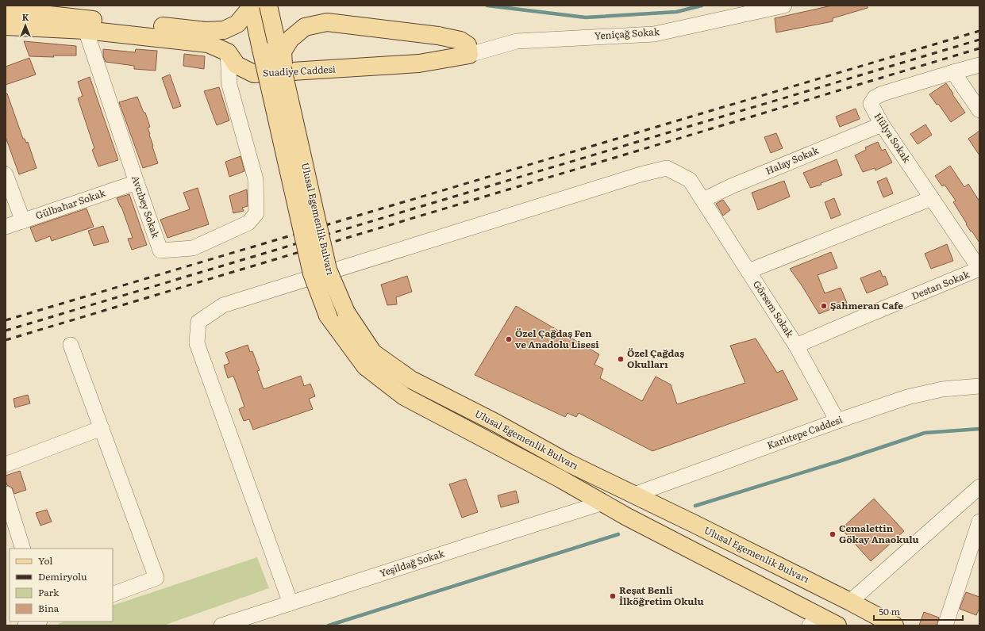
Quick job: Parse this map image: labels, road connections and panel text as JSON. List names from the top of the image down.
{
  "streets": {
    "main road": ["Suadiye Caddesi", "Ulusal Egemenlik Bulvarı"],
    "street": [
      "Yeniçağ Sokak",
      "Hülya Sokak",
      "Halay Sokak",
      "Gülbahar Sokak",
      "Avcıbey Sokak",
      "Destan Sokak",
      "Görsem Sokak",
      "Karlıtepe Caddesi",
      "Yeşildağ Sokak"
    ]
  },
  "crossings": [
    ["Yeniçağ Sokak", "Suadiye Caddesi"],
    ["Suadiye Caddesi", "Avcıbey Sokak"],
    ["Hülya Sokak", "Halay Sokak"],
    ["Hülya Sokak", "Destan Sokak"],
    ["Halay Sokak", "Görsem Sokak"],
    ["Gülbahar Sokak", "Avcıbey Sokak"],
    ["Ulusal Egemenlik Bulvarı", "Karlıtepe Caddesi"],
    ["Ulusal Egemenlik Bulvarı", "Yeşildağ Sokak"],
    ["Destan Sokak", "Görsem Sokak"],
    ["Görsem Sokak", "Karlıtepe Caddesi"],
    ["Görsem Sokak", "Yeşildağ Sokak"]
  ],
  "places": [
    "Şahmeran Cafe",
    "Özel Çağdaş Fen ve Anadolu Lisesi",
    "Özel Çağdaş Okulları",
    "Cemalettin Gökay Anaokulu",
    "Reşat Benli İlköğretim Okulu"
  ],
  "legend": [
    "Yol",
    "Demiryolu",
    "Park",
    "Bina"
  ],
  "scale_bar": "50 m",
  "north": "top"
}
